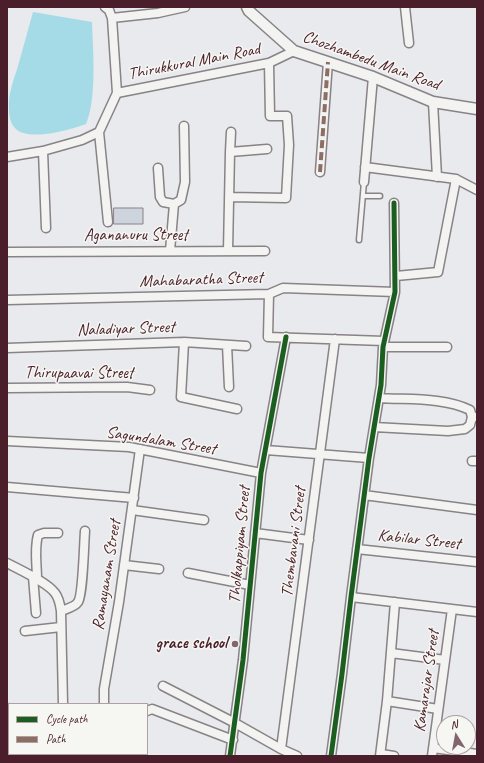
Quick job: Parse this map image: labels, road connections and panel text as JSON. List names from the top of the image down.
{
  "streets": {
    "street": [
      "Chozhambedu Main Road",
      "Thirukkural Main Road",
      "Agananuru Street",
      "Mahabaratha Street",
      "Naladiyar Street",
      "Thirupaavai Street",
      "Sagundalam Street",
      "Kabilar Street",
      "Thembavani Street",
      "Tholkappiyam Street",
      "Ramayanam Street",
      "Kamarajar Street"
    ]
  },
  "crossings": [
    ["Chozhambedu Main Road", "Thirukkural Main Road"],
    ["Sagundalam Street", "Tholkappiyam Street"],
    ["Sagundalam Street", "Ramayanam Street"]
  ],
  "places": ["grace school"],
  "legend": ["Cycle path", "Path"],
  "north": "top"
}
